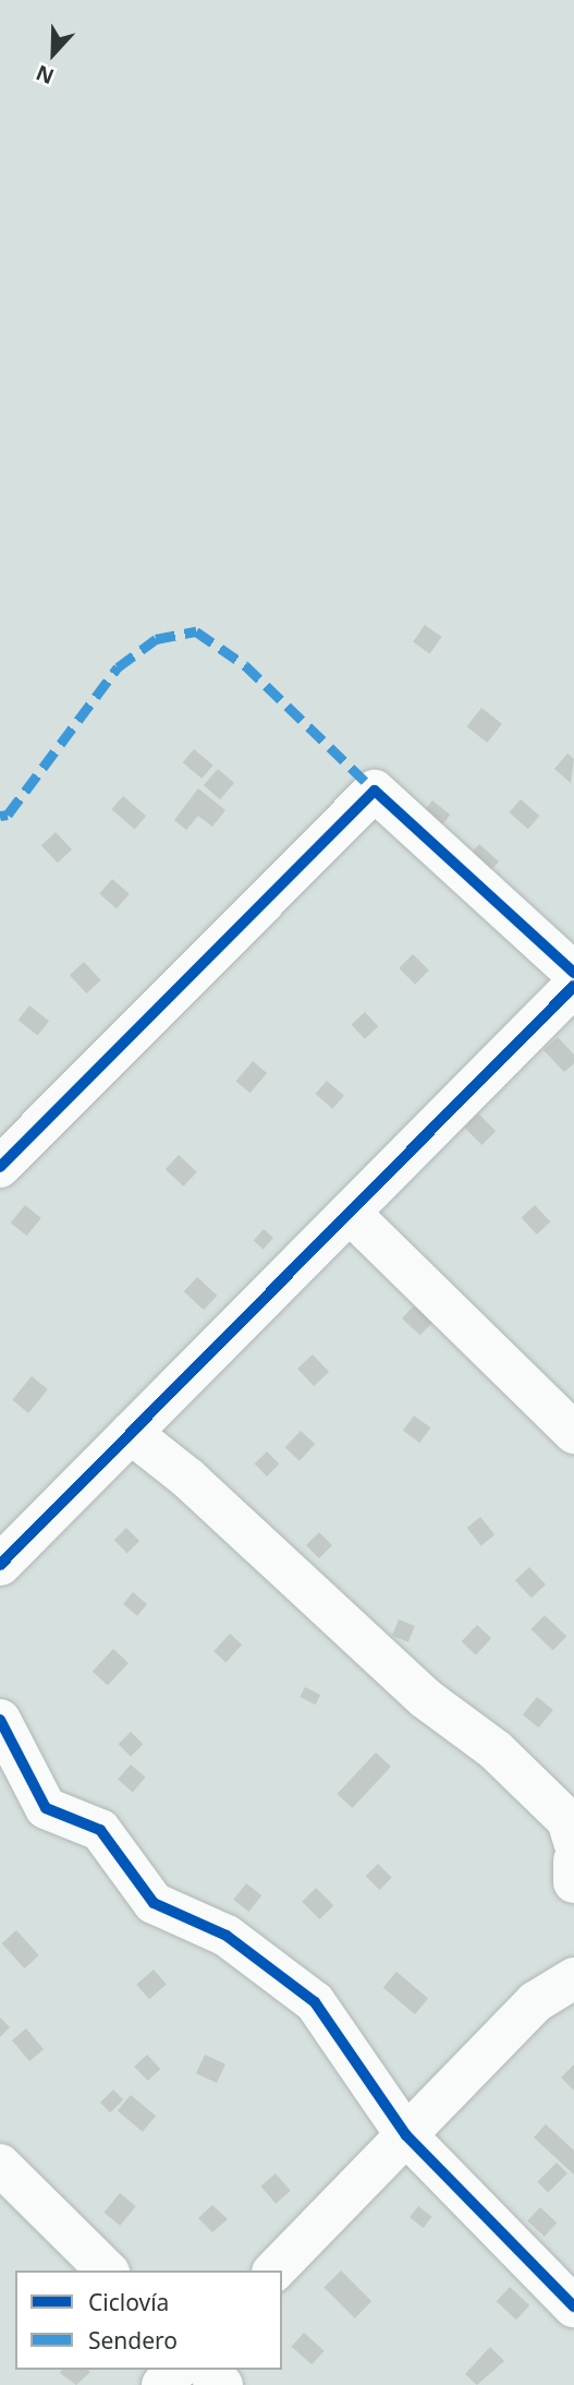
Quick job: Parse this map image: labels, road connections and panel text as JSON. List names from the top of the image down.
{
  "legend": ["Ciclovía", "Sendero"],
  "north": "bottom"
}
